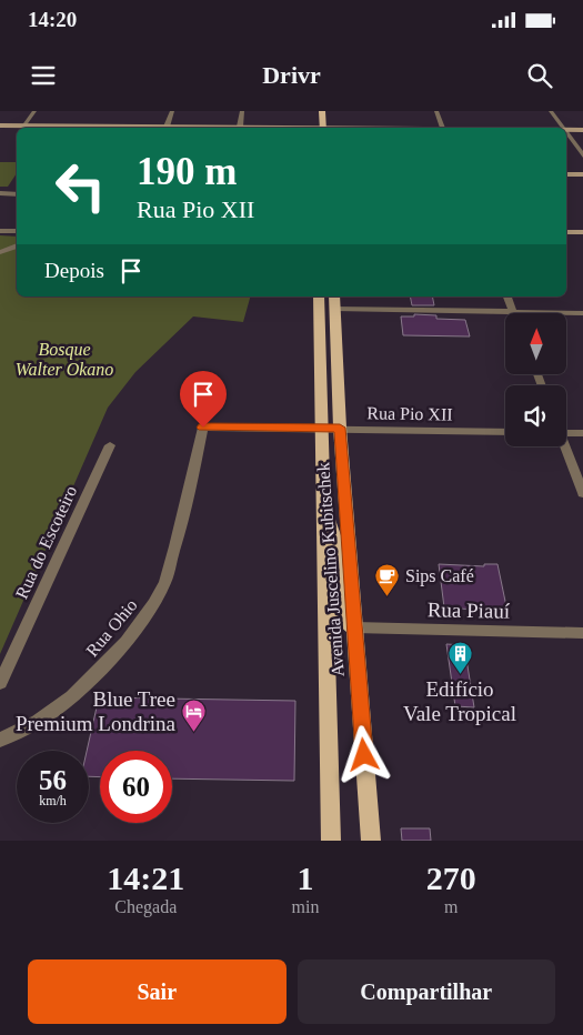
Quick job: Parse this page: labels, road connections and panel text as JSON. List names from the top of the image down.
{
  "streets": {
    "main road": ["Avenida Juscelino Kubitschek"],
    "street": [
      "Rua Pio XII",
      "Rua do Escoteiro",
      "Rua Piauí",
      "Rua Ohio"
    ]
  },
  "crossings": [
    ["Rua Pio XII", "Avenida Juscelino Kubitschek"],
    ["Rua Pio XII", "Rua Ohio"],
    ["Avenida Juscelino Kubitschek", "Rua Piauí"]
  ],
  "parks": ["Bosque Walter Okano"],
  "places": {
    "cafe": ["Sips Café"],
    "building": ["Edifício Vale Tropical"],
    "hotel": ["Blue Tree Premium Londrina"]
  },
  "north": "top",
  "page": {
    "status": "14:20",
    "header": "Drivr",
    "turn": ["190 m", "Rua Pio XII"],
    "then": "Depois",
    "speed": "56 km/h",
    "limit": "60",
    "eta": [
      "14:21",
      "Chegada",
      "1",
      "min",
      "270",
      "m"
    ],
    "buttons": ["Sair", "Compartilhar"]
  }
}
